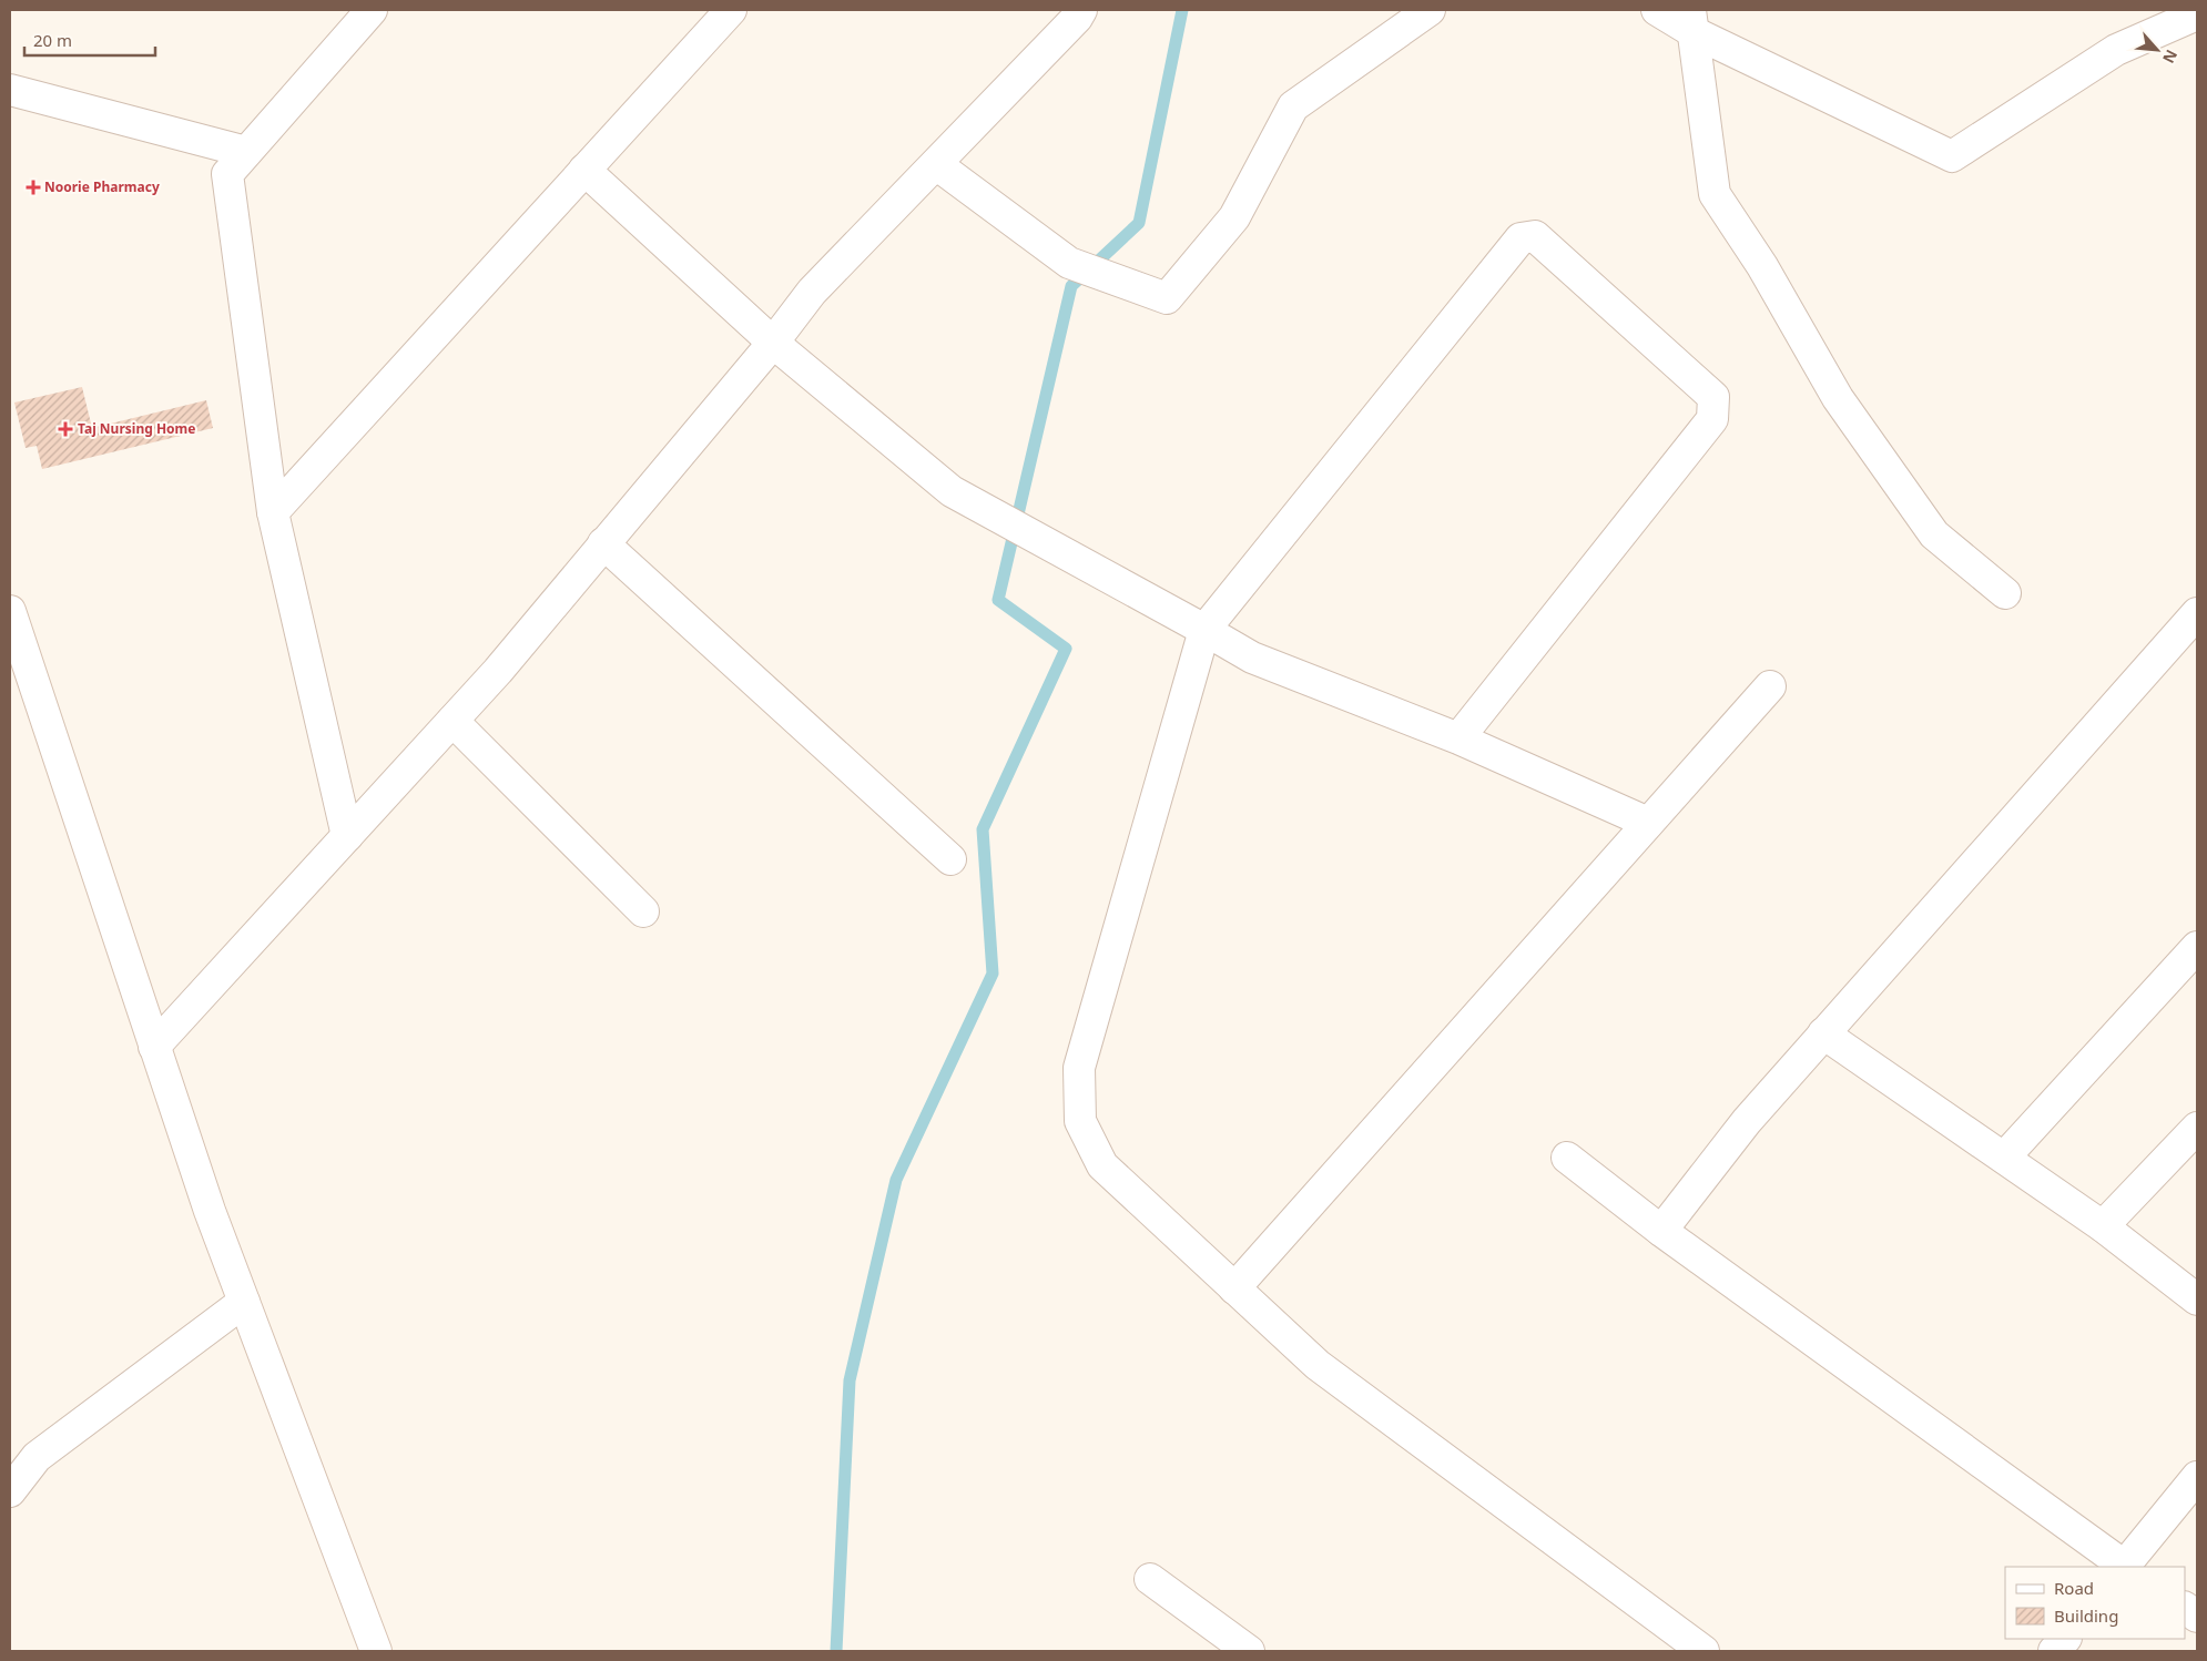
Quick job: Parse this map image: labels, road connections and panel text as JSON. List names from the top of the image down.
{
  "places": {
    "health": ["Noorie Pharmacy", "Taj Nursing Home"]
  },
  "legend": ["Road", "Building"],
  "scale_bar": "20 m",
  "north": "bottom right"
}
